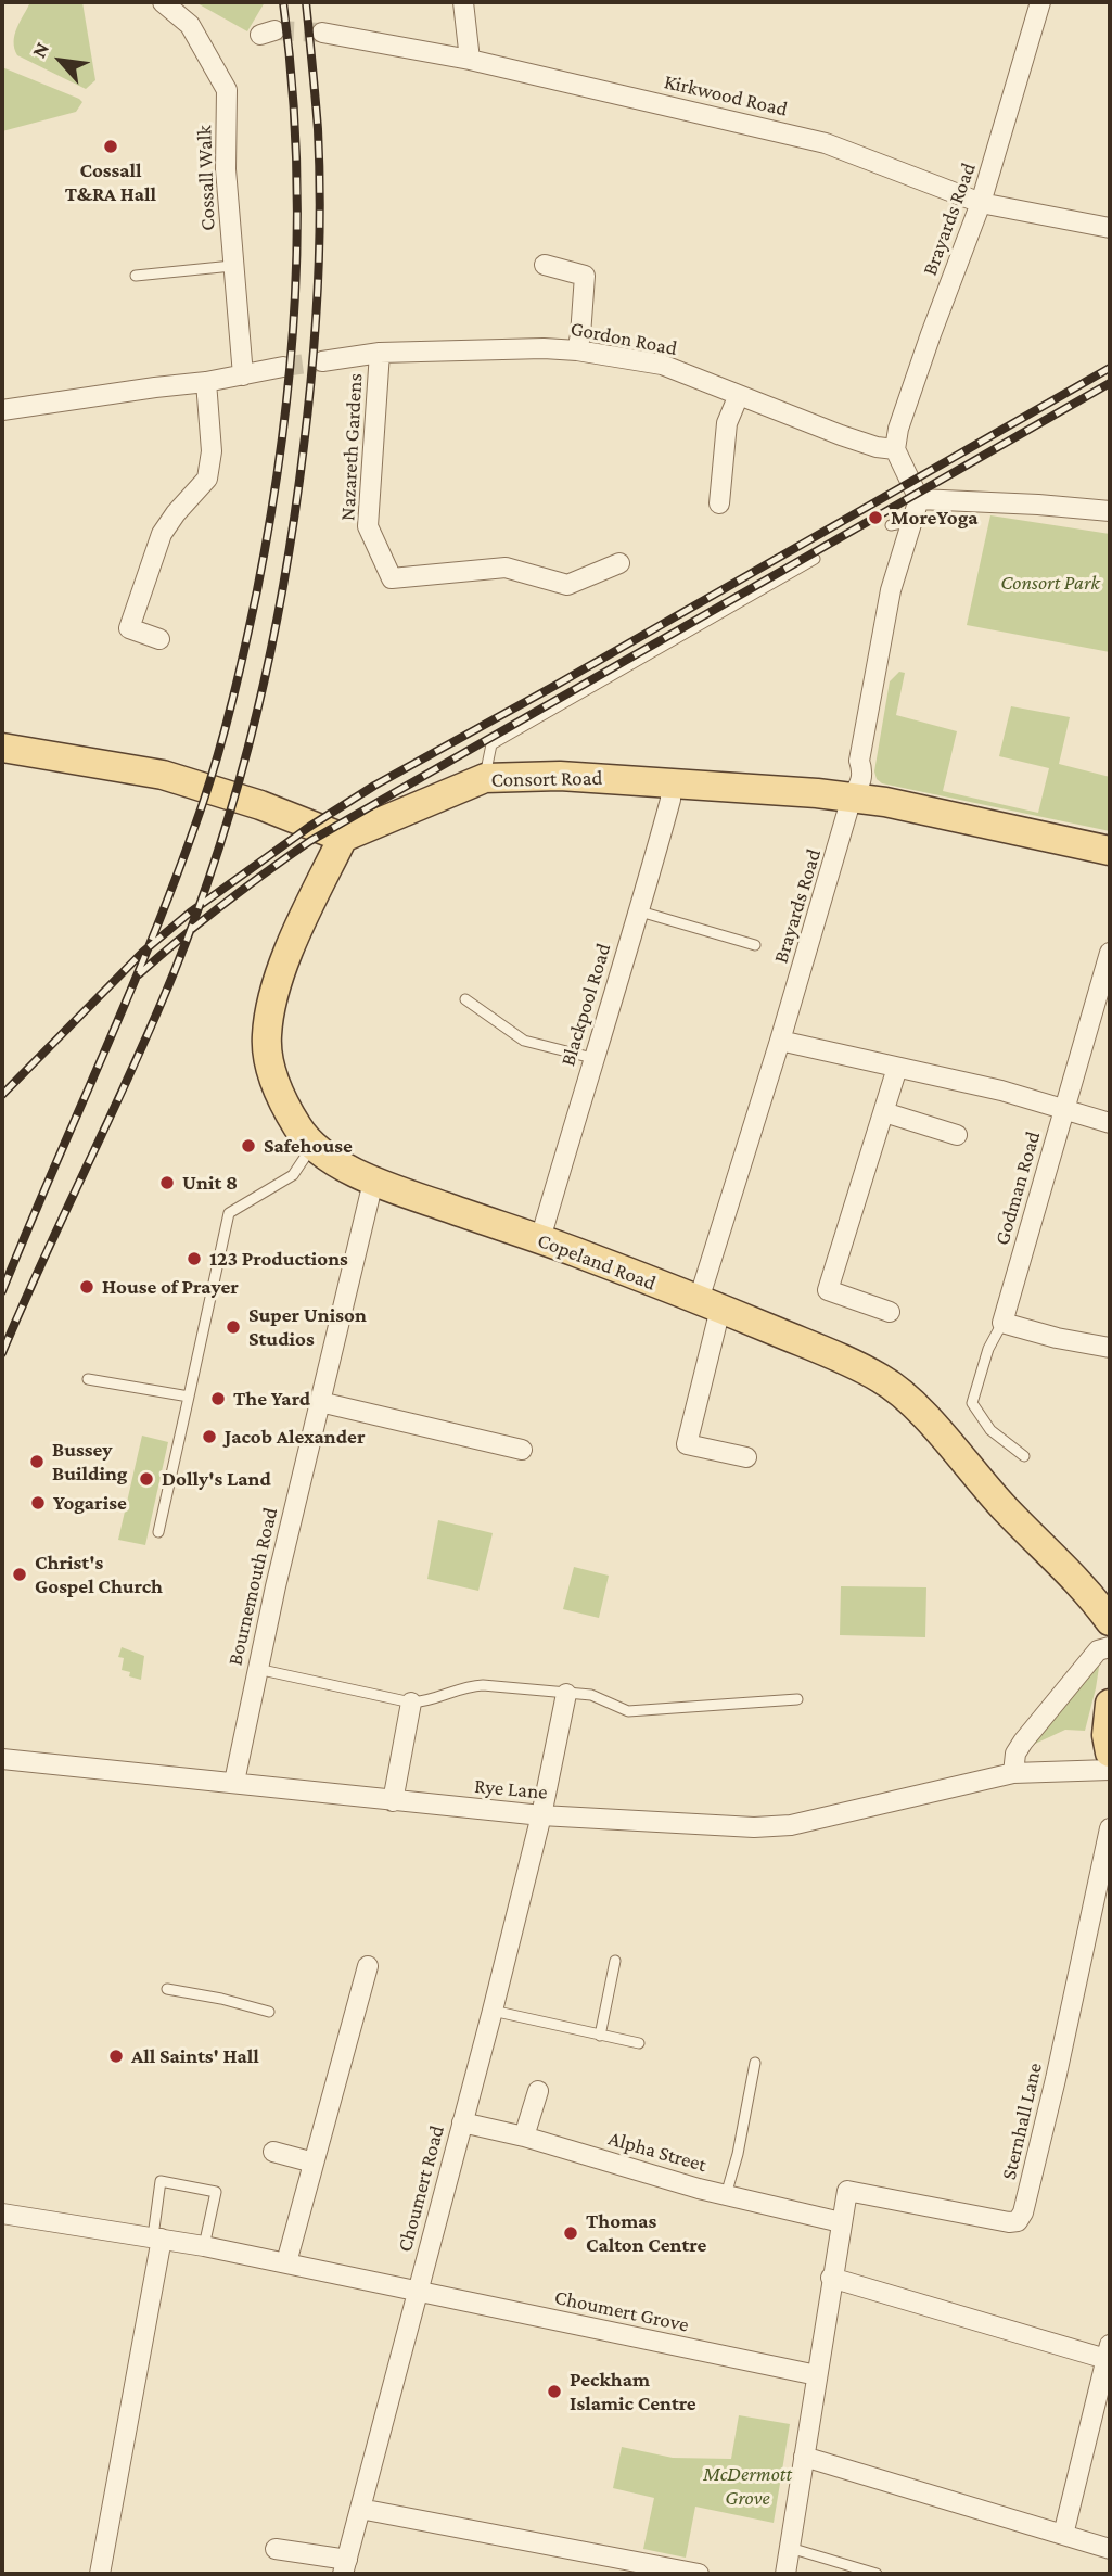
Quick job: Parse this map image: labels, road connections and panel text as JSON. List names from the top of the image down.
{
  "streets": {
    "main road": ["Consort Road", "Copeland Road"],
    "street": [
      "Kirkwood Road",
      "Cossall Walk",
      "Brayards Road",
      "Gordon Road",
      "Nazareth Gardens",
      "Blackpool Road",
      "Godman Road",
      "Bournemouth Road",
      "Rye Lane",
      "Sternhall Lane",
      "Alpha Street",
      "Choumert Road",
      "Choumert Grove"
    ]
  },
  "crossings": [
    ["Kirkwood Road", "Brayards Road"],
    ["Brayards Road", "Gordon Road"],
    ["Brayards Road", "Consort Road"],
    ["Brayards Road", "Copeland Road"],
    ["Gordon Road", "Nazareth Gardens"],
    ["Consort Road", "Blackpool Road"],
    ["Consort Road", "Copeland Road"],
    ["Blackpool Road", "Copeland Road"],
    ["Copeland Road", "Bournemouth Road"],
    ["Bournemouth Road", "Rye Lane"],
    ["Rye Lane", "Choumert Road"],
    ["Sternhall Lane", "Alpha Street"],
    ["Alpha Street", "Choumert Road"],
    ["Choumert Road", "Choumert Grove"]
  ],
  "parks": ["Consort Park", "McDermott Grove"],
  "places": [
    "Cossall T&RA Hall",
    "MoreYoga",
    "Safehouse",
    "Unit 8",
    "123 Productions",
    "House of Prayer",
    "Super Unison Studios",
    "The Yard",
    "Jacob Alexander",
    "Bussey Building",
    "Dolly's Land",
    "Yogarise",
    "Christ's Gospel Church",
    "All Saints' Hall",
    "Thomas Calton Centre",
    "Peckham Islamic Centre"
  ],
  "north": "top left"
}
